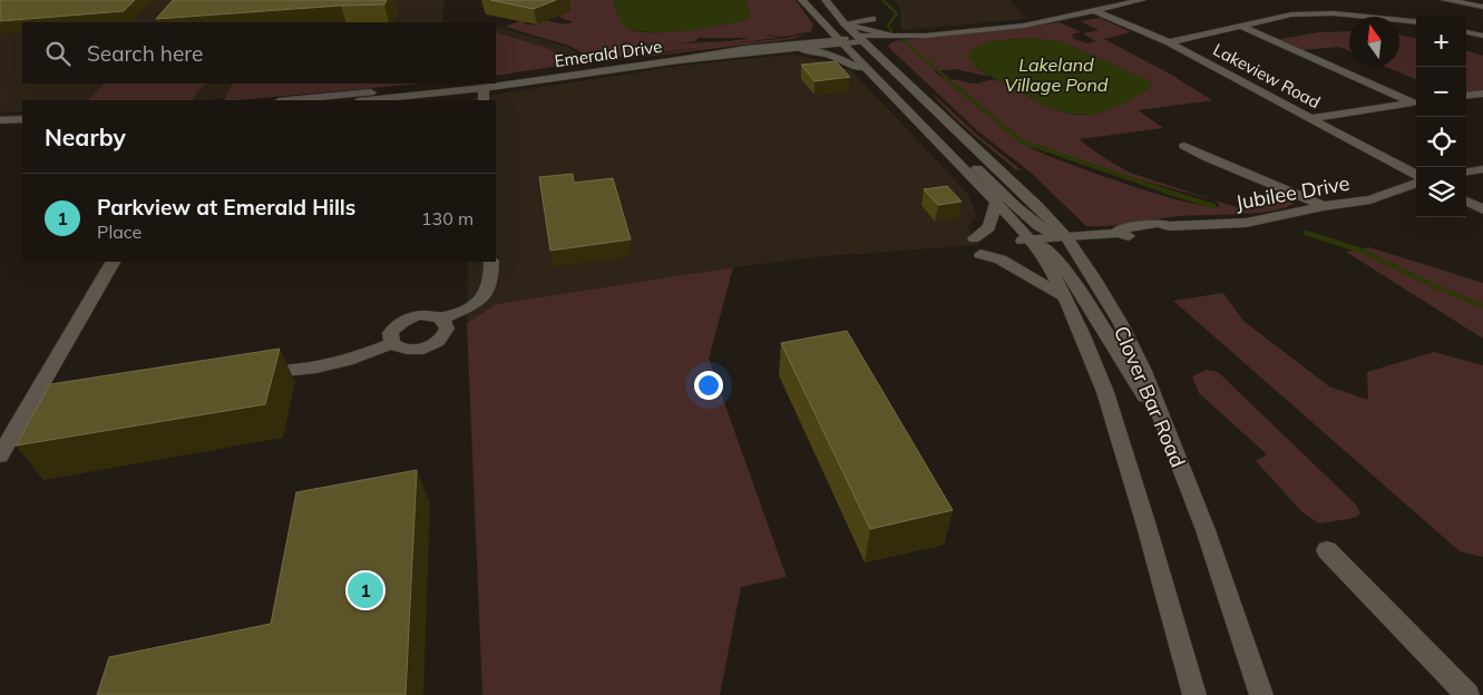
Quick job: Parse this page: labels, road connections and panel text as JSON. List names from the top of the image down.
{
  "streets": {
    "street": [
      "Emerald Drive",
      "Lakeview Road",
      "Jubilee Drive",
      "Clover Bar Road"
    ]
  },
  "crossings": [
    ["Emerald Drive", "Clover Bar Road"],
    ["Jubilee Drive", "Clover Bar Road"]
  ],
  "water": ["Lakeland Village Pond"],
  "north": "top",
  "page": {
    "map_buttons": ["+", "−"],
    "search": "Search here",
    "heading": "Nearby",
    "list": [
      {
        "mark": "1",
        "name": "Parkview at Emerald Hills",
        "note": "Place",
        "value": "130 m"
      }
    ],
    "pins": "1"
  }
}
